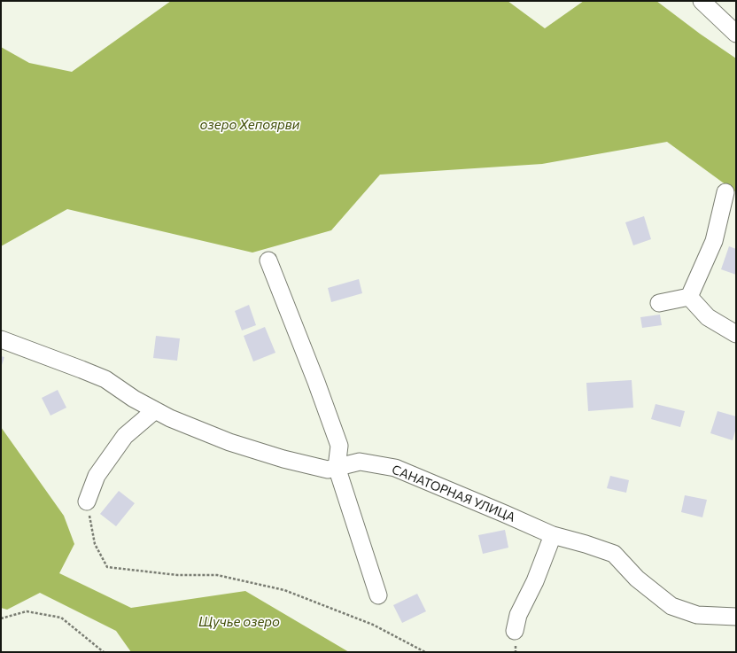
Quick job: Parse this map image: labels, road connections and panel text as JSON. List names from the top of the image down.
{
  "streets": {
    "street": ["САНАТОРНАЯ УЛИЦА"]
  },
  "water": ["озеро Хепоярви", "Щучье озеро"]
}
